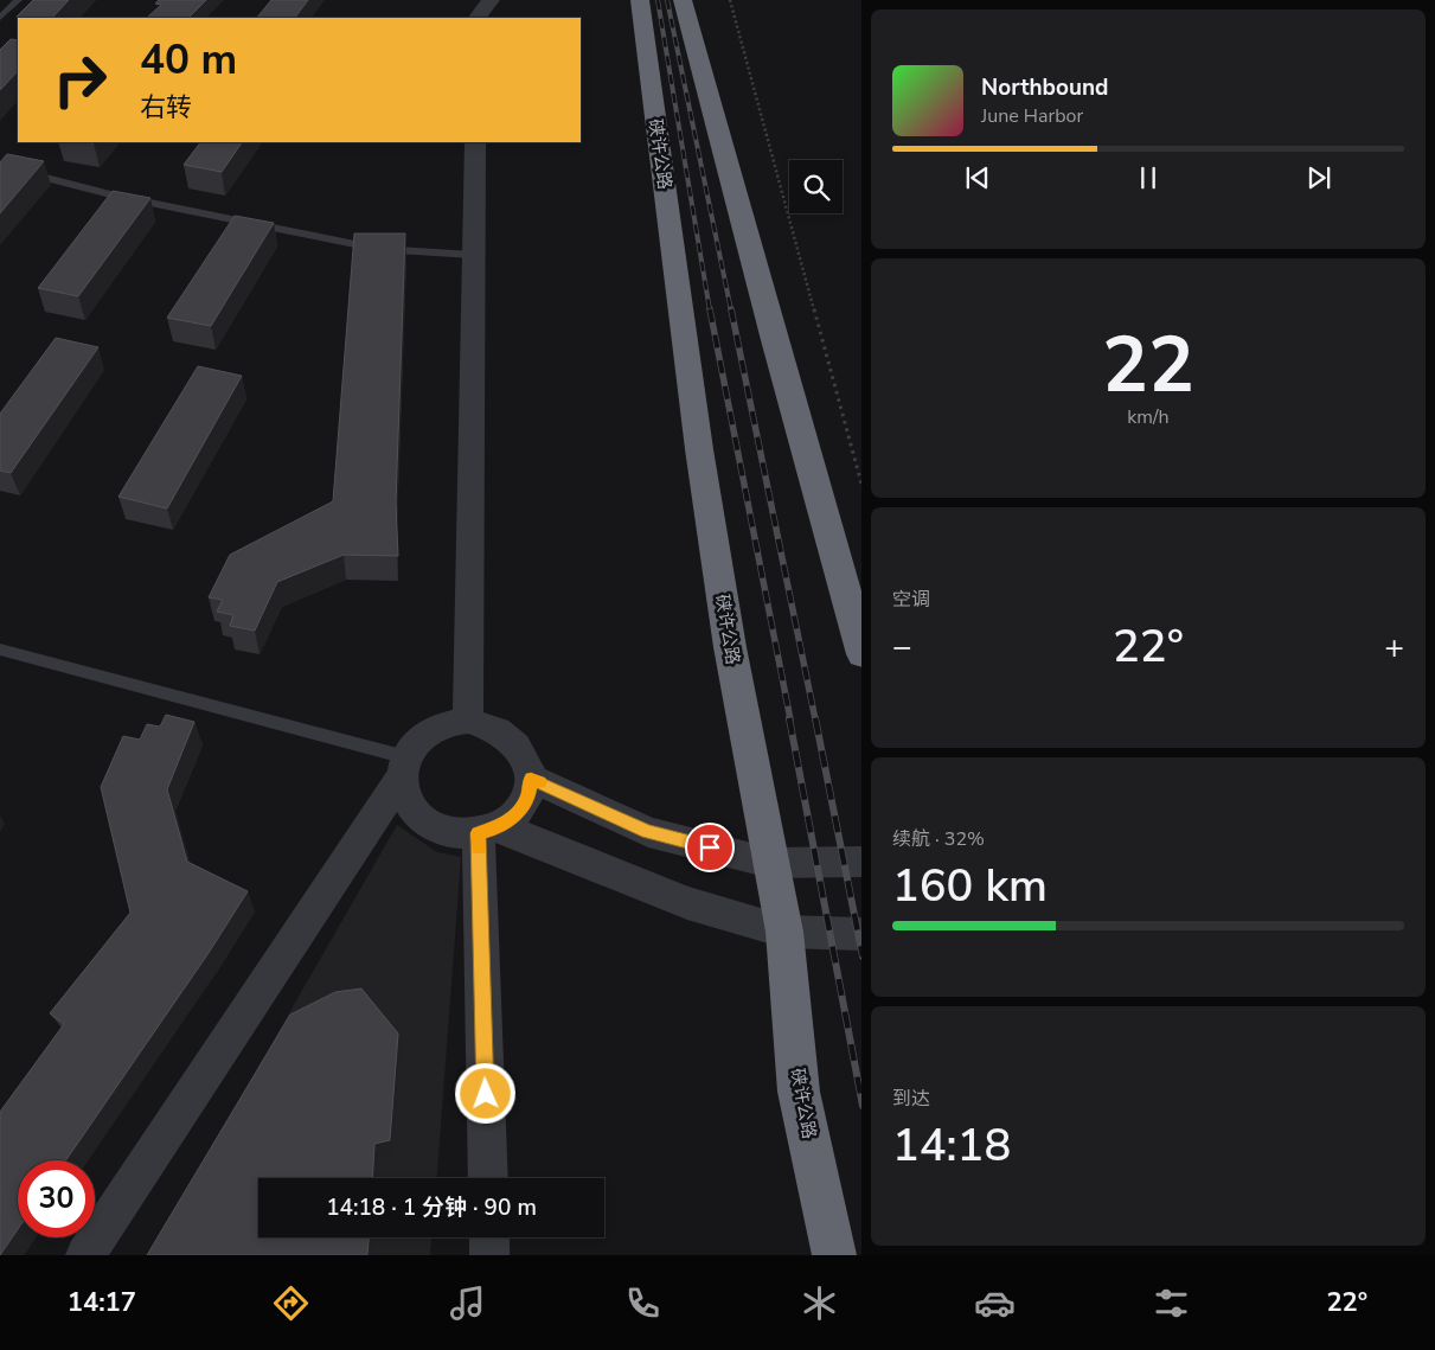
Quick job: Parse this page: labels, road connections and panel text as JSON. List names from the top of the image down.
{
  "streets": {
    "highway": ["硖许公路"]
  },
  "page": {
    "turn": ["40 m", "右转"],
    "song": ["Northbound", "June Harbor"],
    "tile": [
      ["22", "km/h"],
      "空调",
      ["续航 · 32%", "160 km"],
      ["到达", "14:18"]
    ],
    "heat": ["−", "22°", "+"],
    "limit": "30",
    "trip": "14:18 · 1 分钟 · 90 m",
    "tabs": ["14:17", "22°"]
  }
}
